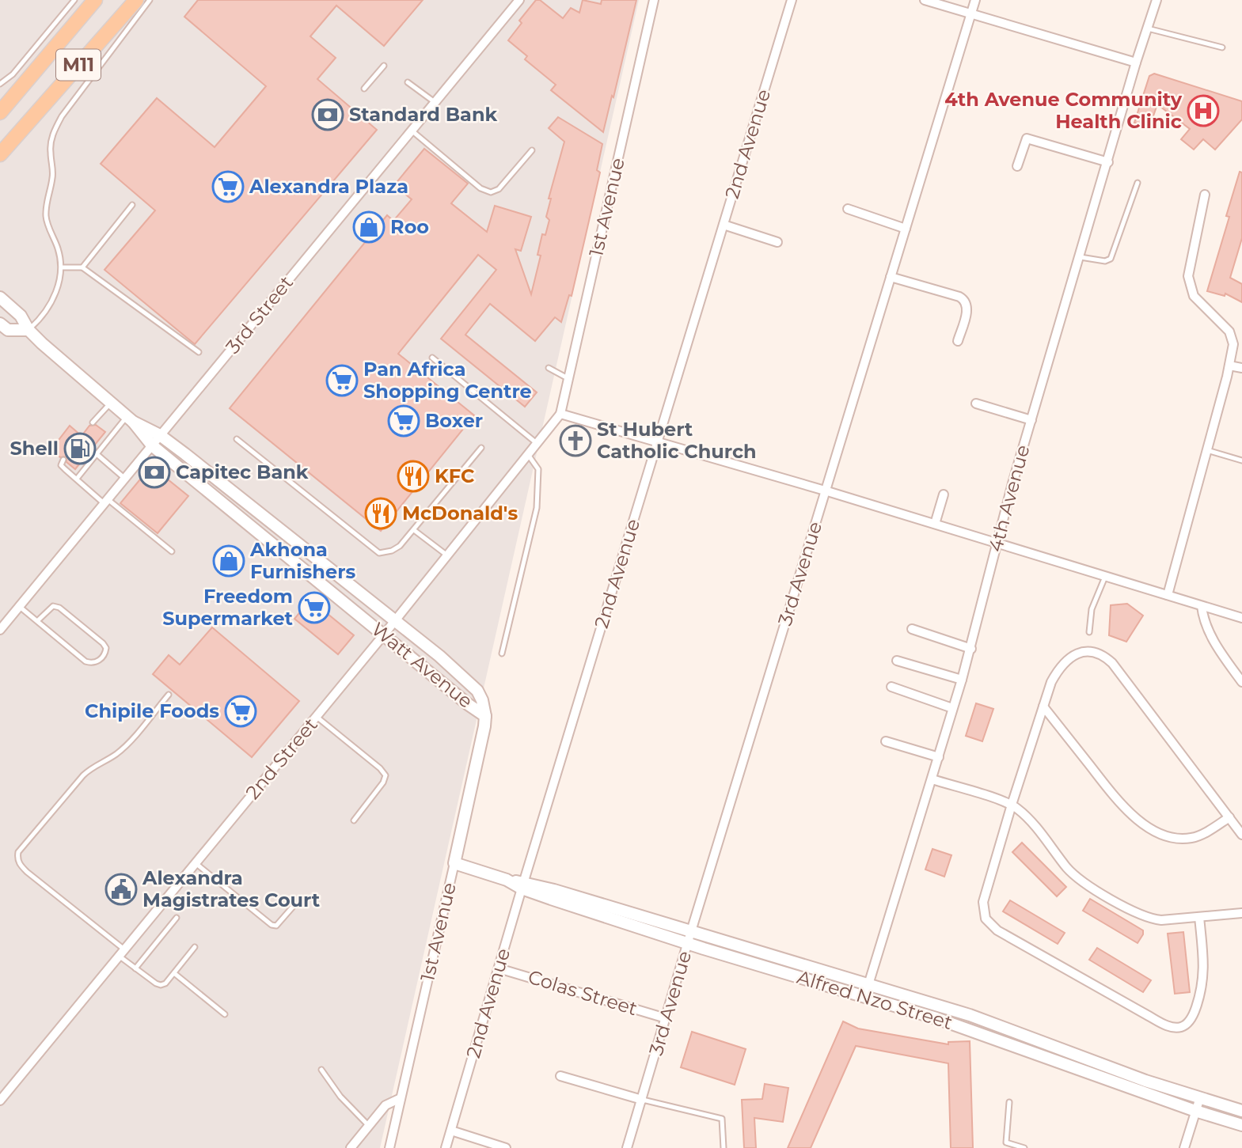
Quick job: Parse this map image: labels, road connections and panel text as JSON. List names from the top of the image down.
{
  "streets": {
    "main road": ["M11"],
    "street": [
      "2nd Avenue",
      "1st Avenue",
      "3rd Street",
      "4th Avenue",
      "3rd Avenue",
      "Watt Avenue",
      "2nd Street",
      "Colas Street",
      "Alfred Nzo Street"
    ]
  },
  "crossings": [
    ["2nd Avenue", "Colas Street"],
    ["2nd Avenue", "Alfred Nzo Street"],
    ["1st Avenue", "Watt Avenue"],
    ["1st Avenue", "2nd Street"],
    ["1st Avenue", "Alfred Nzo Street"],
    ["3rd Street", "Watt Avenue"],
    ["4th Avenue", "Alfred Nzo Street"],
    ["3rd Avenue", "Colas Street"],
    ["3rd Avenue", "Alfred Nzo Street"],
    ["Watt Avenue", "2nd Street"]
  ],
  "places": {
    "hospital": ["4th Avenue Community Health Clinic"],
    "bank": ["Standard Bank", "Capitec Bank"],
    "supermarket": [
      "Alexandra Plaza",
      "Pan Africa Shopping Centre",
      "Boxer",
      "Freedom Supermarket",
      "Chipile Foods"
    ],
    "shop": ["Roo", "Akhona Furnishers"],
    "church": ["St Hubert Catholic Church"],
    "fuel station": ["Shell"],
    "restaurant": ["KFC", "McDonald's"],
    "public building": ["Alexandra Magistrates Court"]
  }
}
